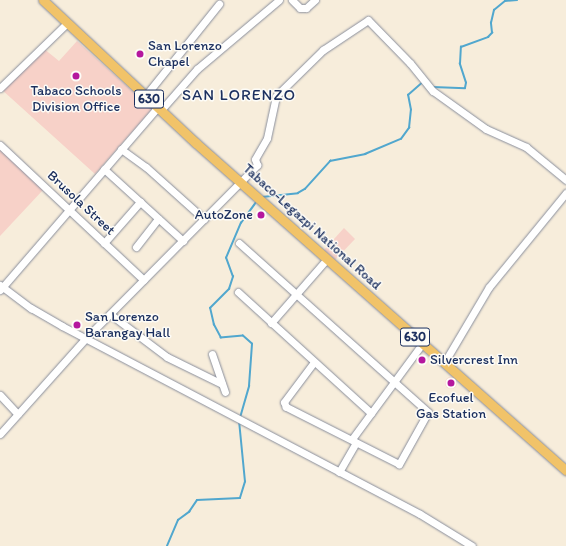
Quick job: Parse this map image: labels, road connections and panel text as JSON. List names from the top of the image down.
{
  "streets": {
    "main road": ["630", "Tabaco-Legazpi National Road"],
    "street": ["Brusola Street"]
  },
  "districts": ["SAN LORENZO"],
  "places": [
    "San Lorenzo Chapel",
    "Tabaco Schools Division Office",
    "AutoZone",
    "San Lorenzo Barangay Hall",
    "Silvercrest Inn",
    "Ecofuel Gas Station"
  ]
}
